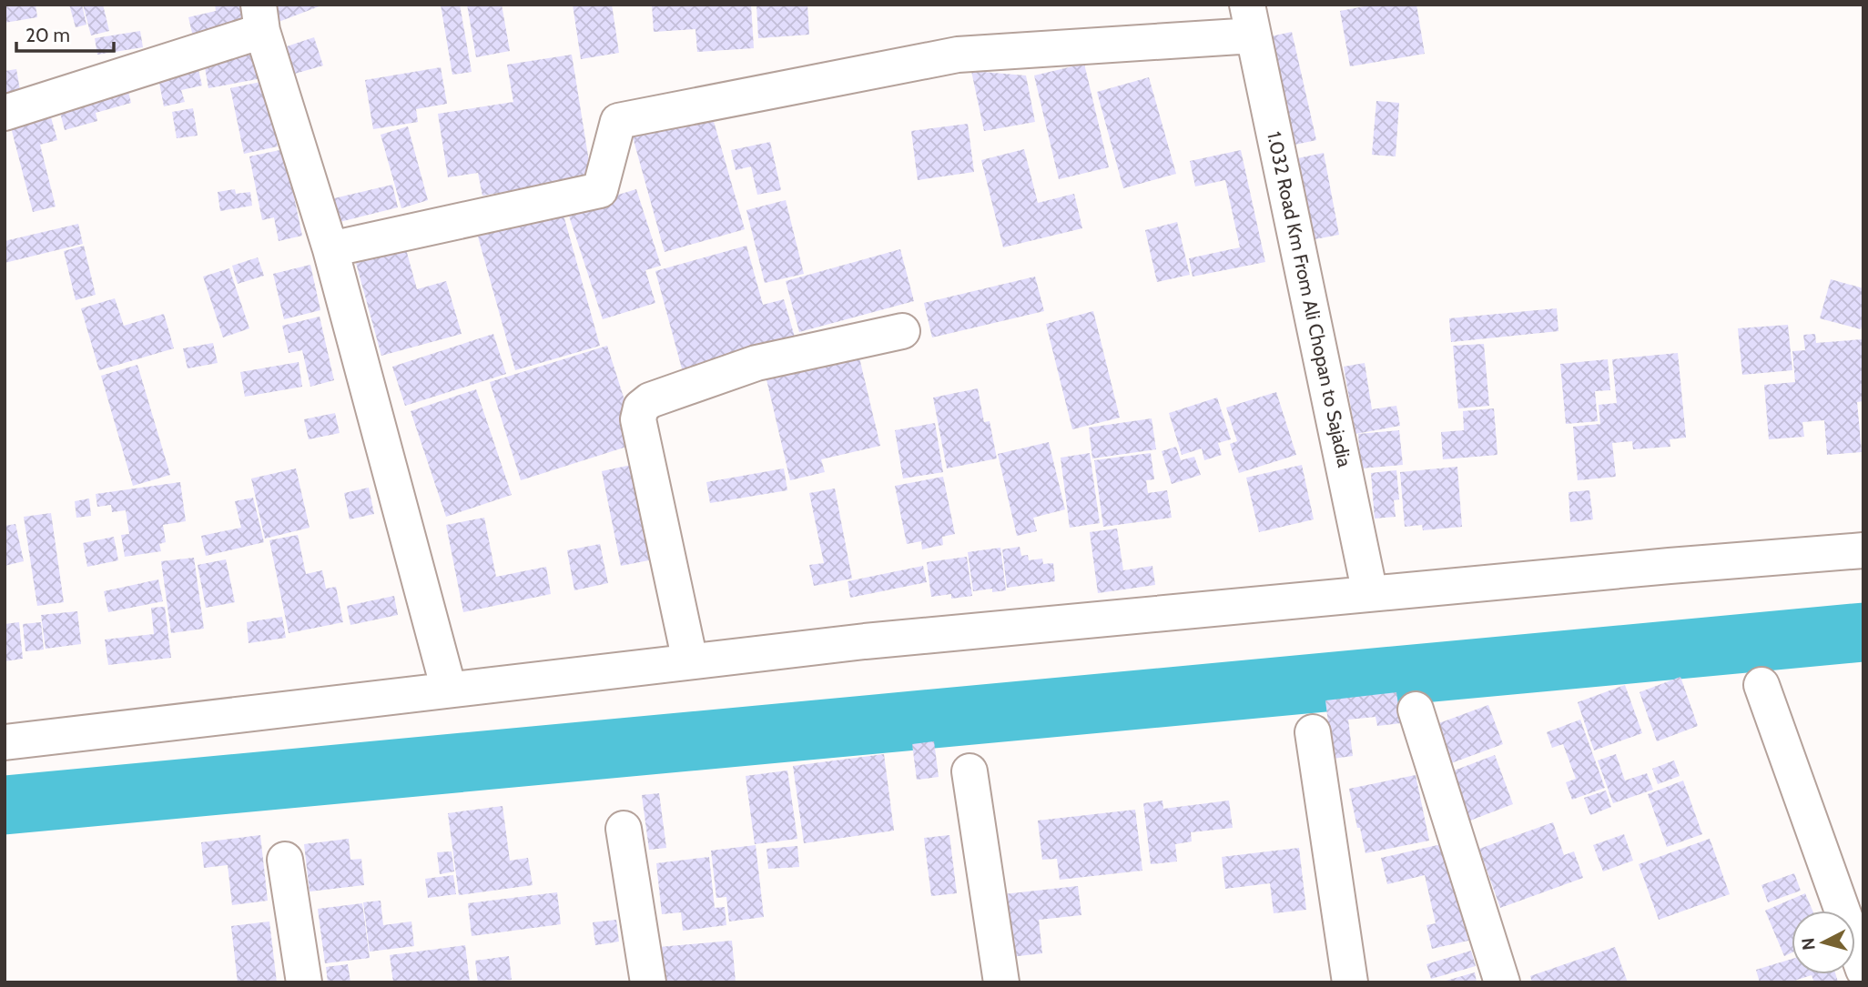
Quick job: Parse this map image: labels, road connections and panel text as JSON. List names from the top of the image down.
{
  "streets": {
    "street": ["1.032 Road Km From Ali Chopan to Sajadia"]
  },
  "scale_bar": "20 m",
  "north": "left"
}
